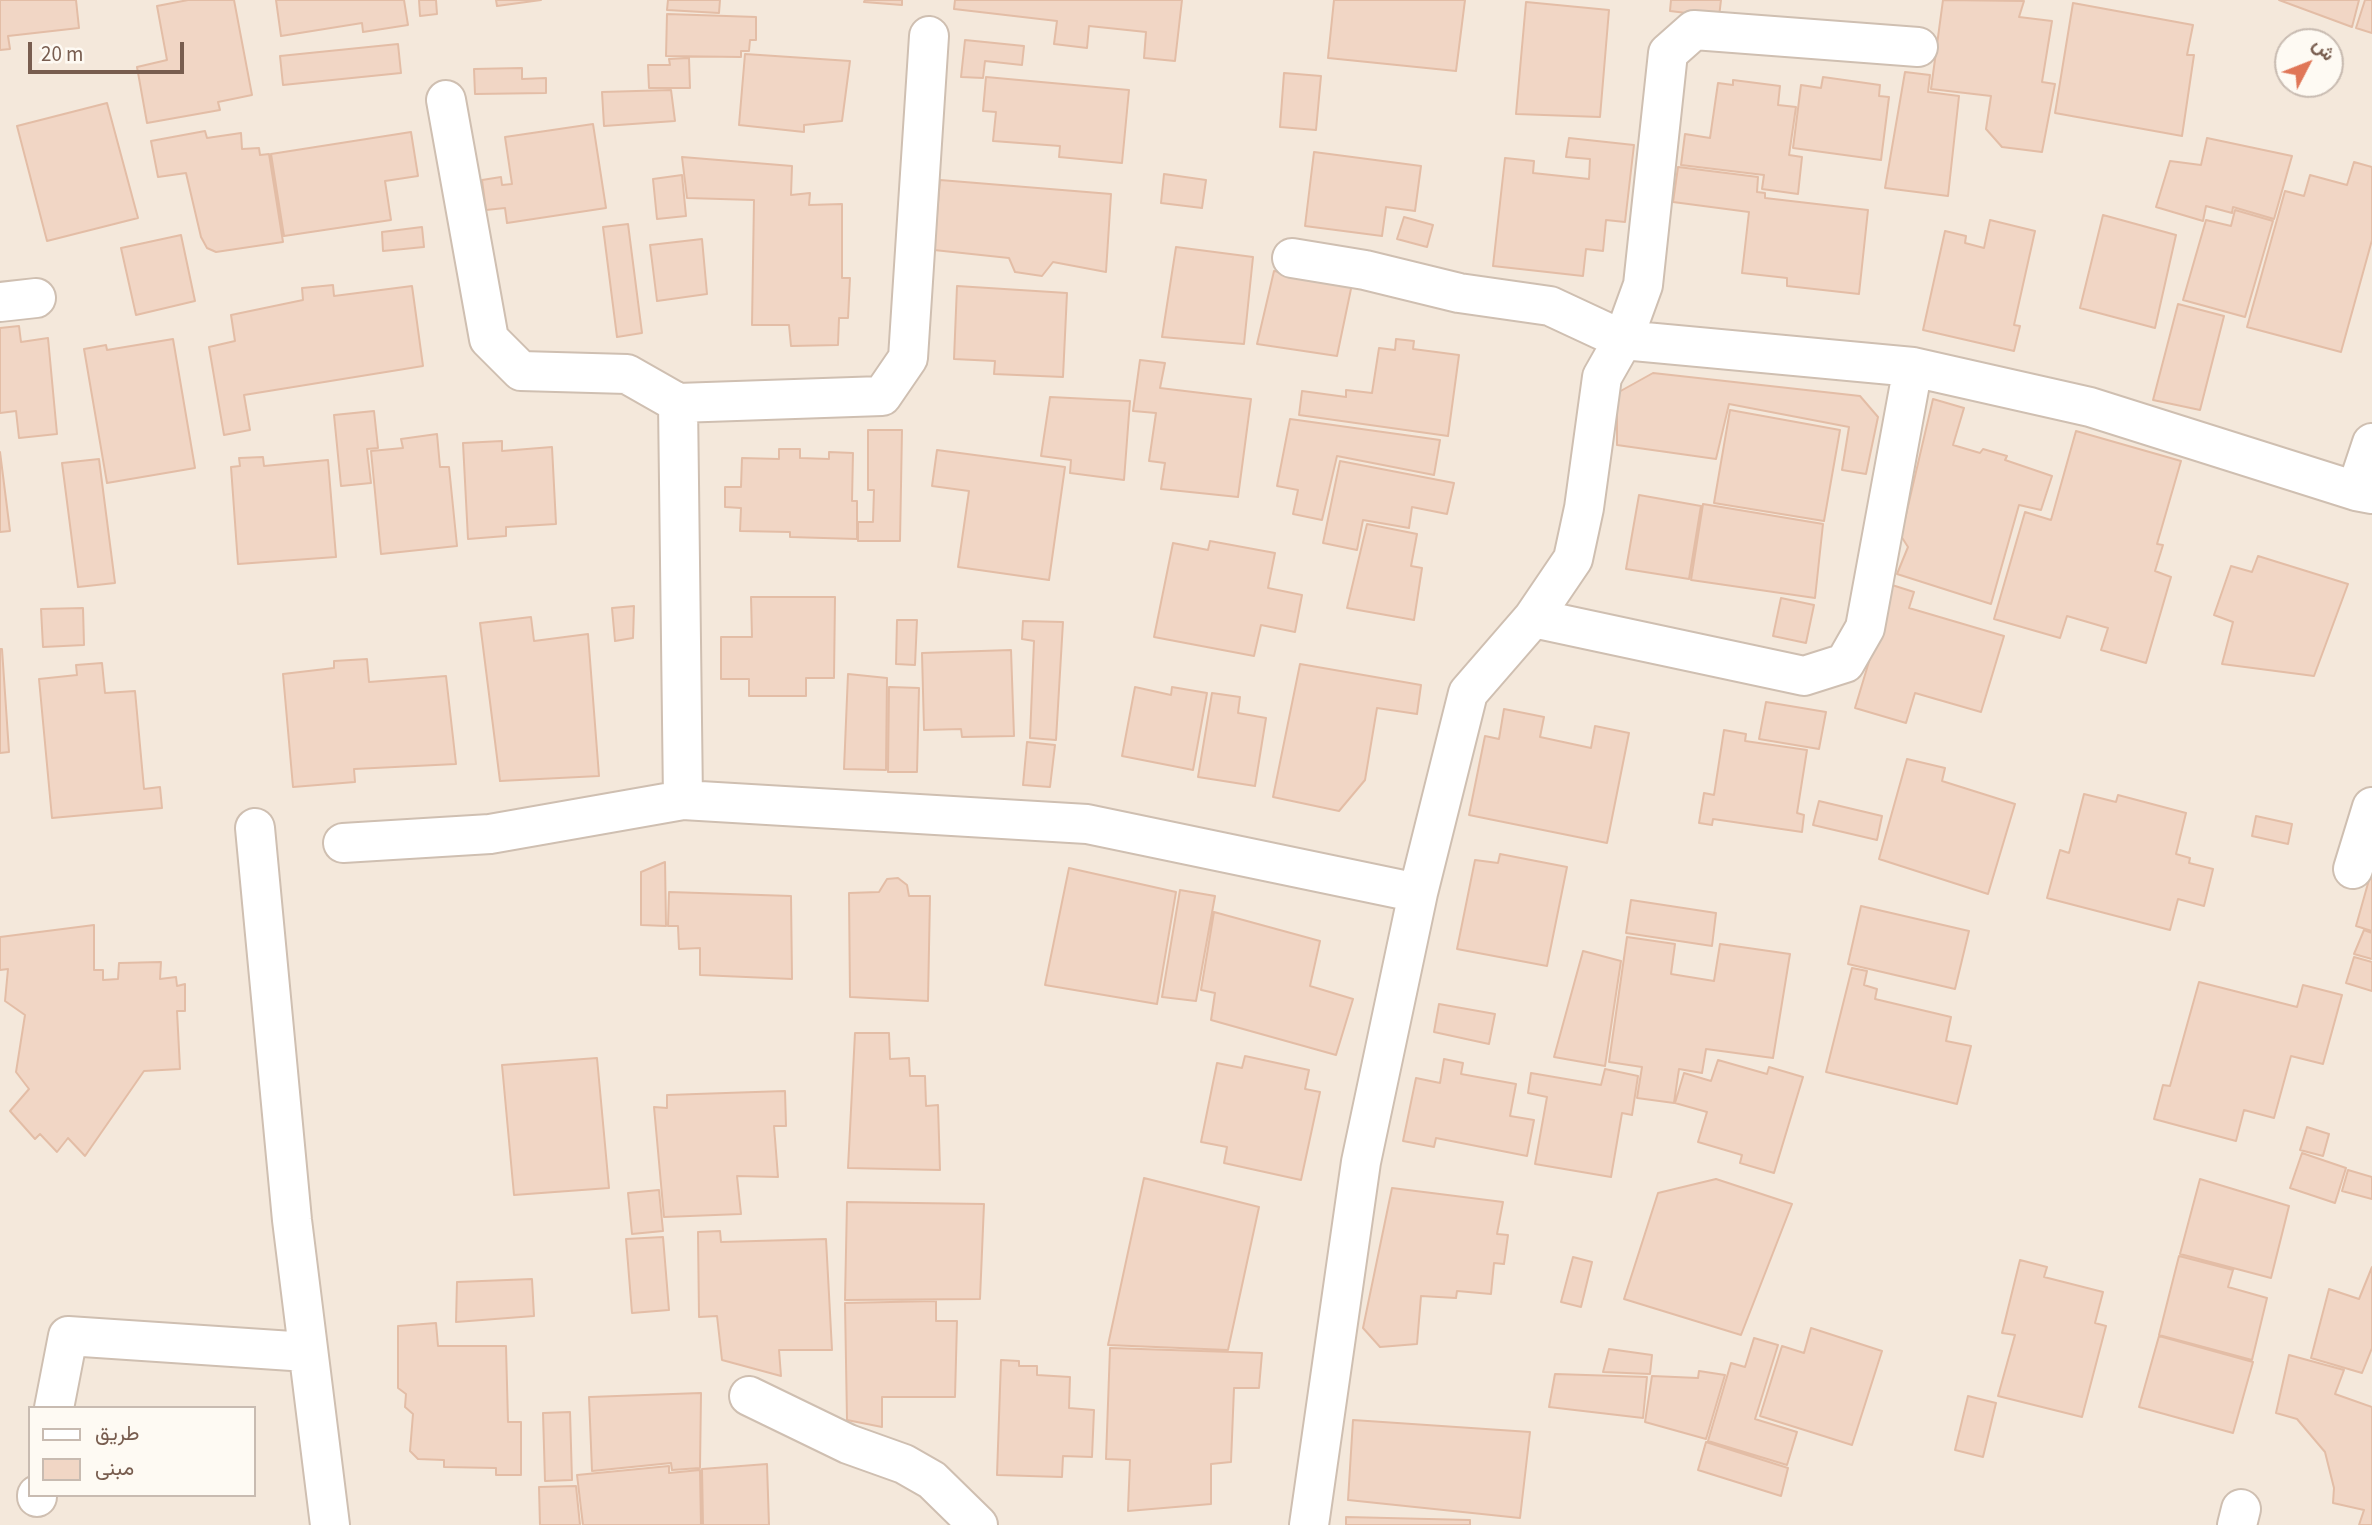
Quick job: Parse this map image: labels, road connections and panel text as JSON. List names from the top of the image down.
{
  "legend": ["طريق", "مبنى"],
  "scale_bar": "20 m",
  "north": "top right"
}
